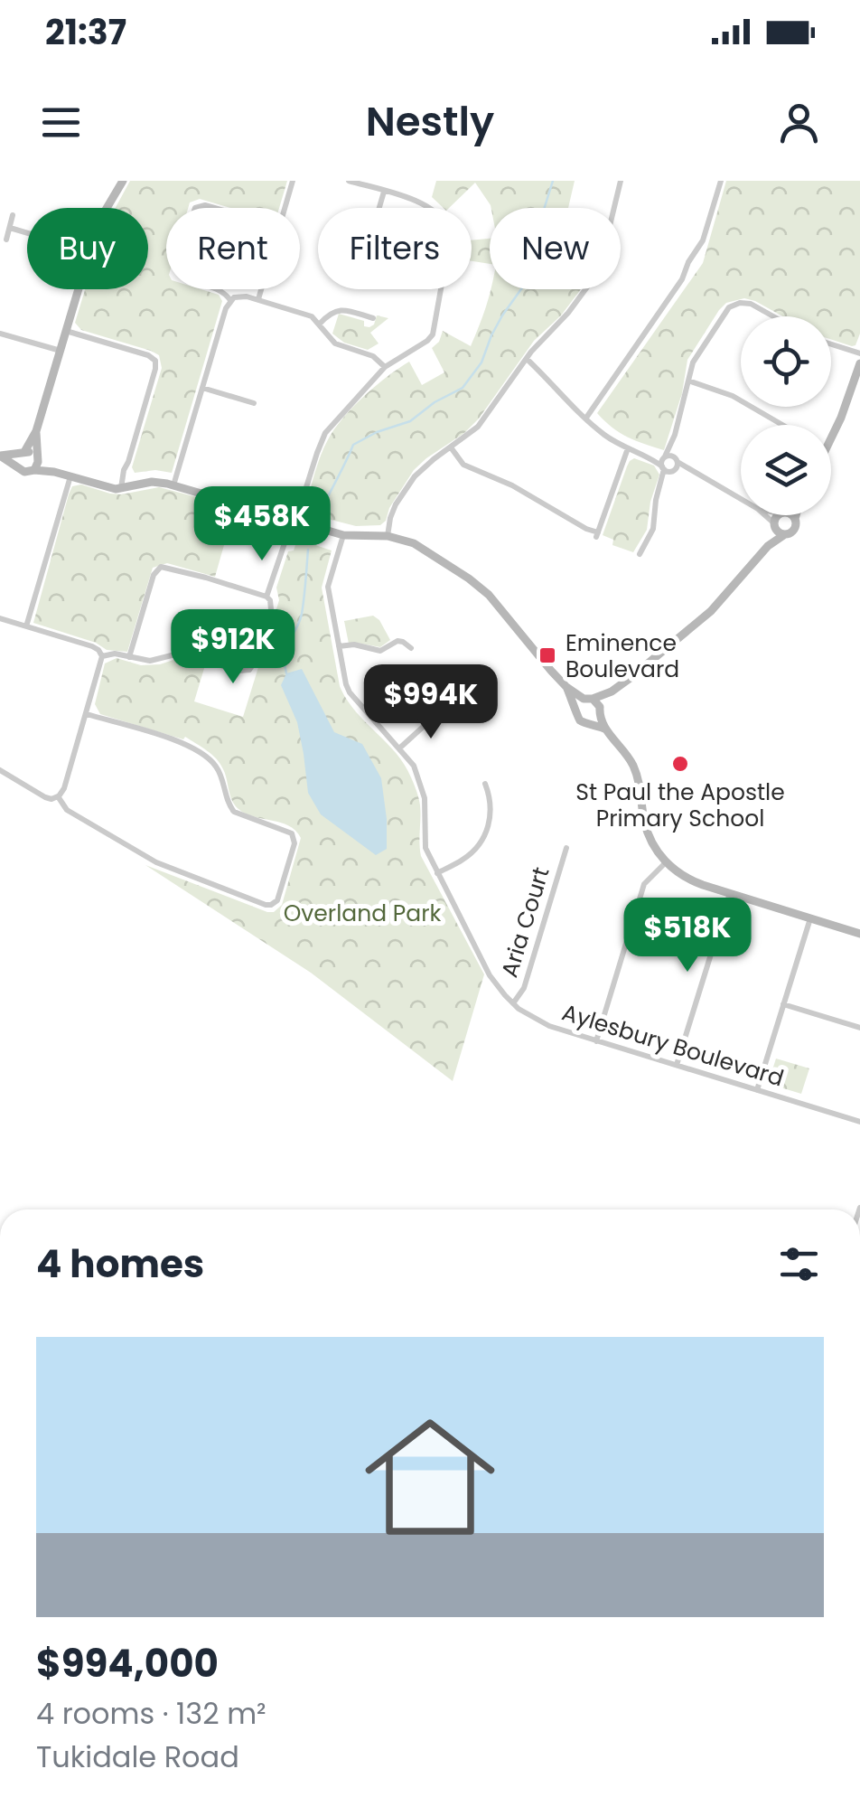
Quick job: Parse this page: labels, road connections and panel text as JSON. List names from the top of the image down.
{
  "streets": {
    "street": ["Aria Court", "Aylesbury Boulevard"]
  },
  "crossings": [
    ["Aria Court", "Aylesbury Boulevard"]
  ],
  "parks": ["Overland Park"],
  "places": {
    "transit": ["Eminence Boulevard"],
    "other": ["St Paul the Apostle Primary School"]
  },
  "page": {
    "status": "21:37",
    "header": "Nestly",
    "chip": [
      "Buy",
      "Rent",
      "Filters",
      "New"
    ],
    "price": [
      "$458K",
      "$912K",
      "$994K",
      "$518K"
    ],
    "heading": "4 homes",
    "list": [
      {
        "name": "$994,000",
        "note": "4 rooms · 132 m² · Tukidale Road"
      }
    ]
  }
}
